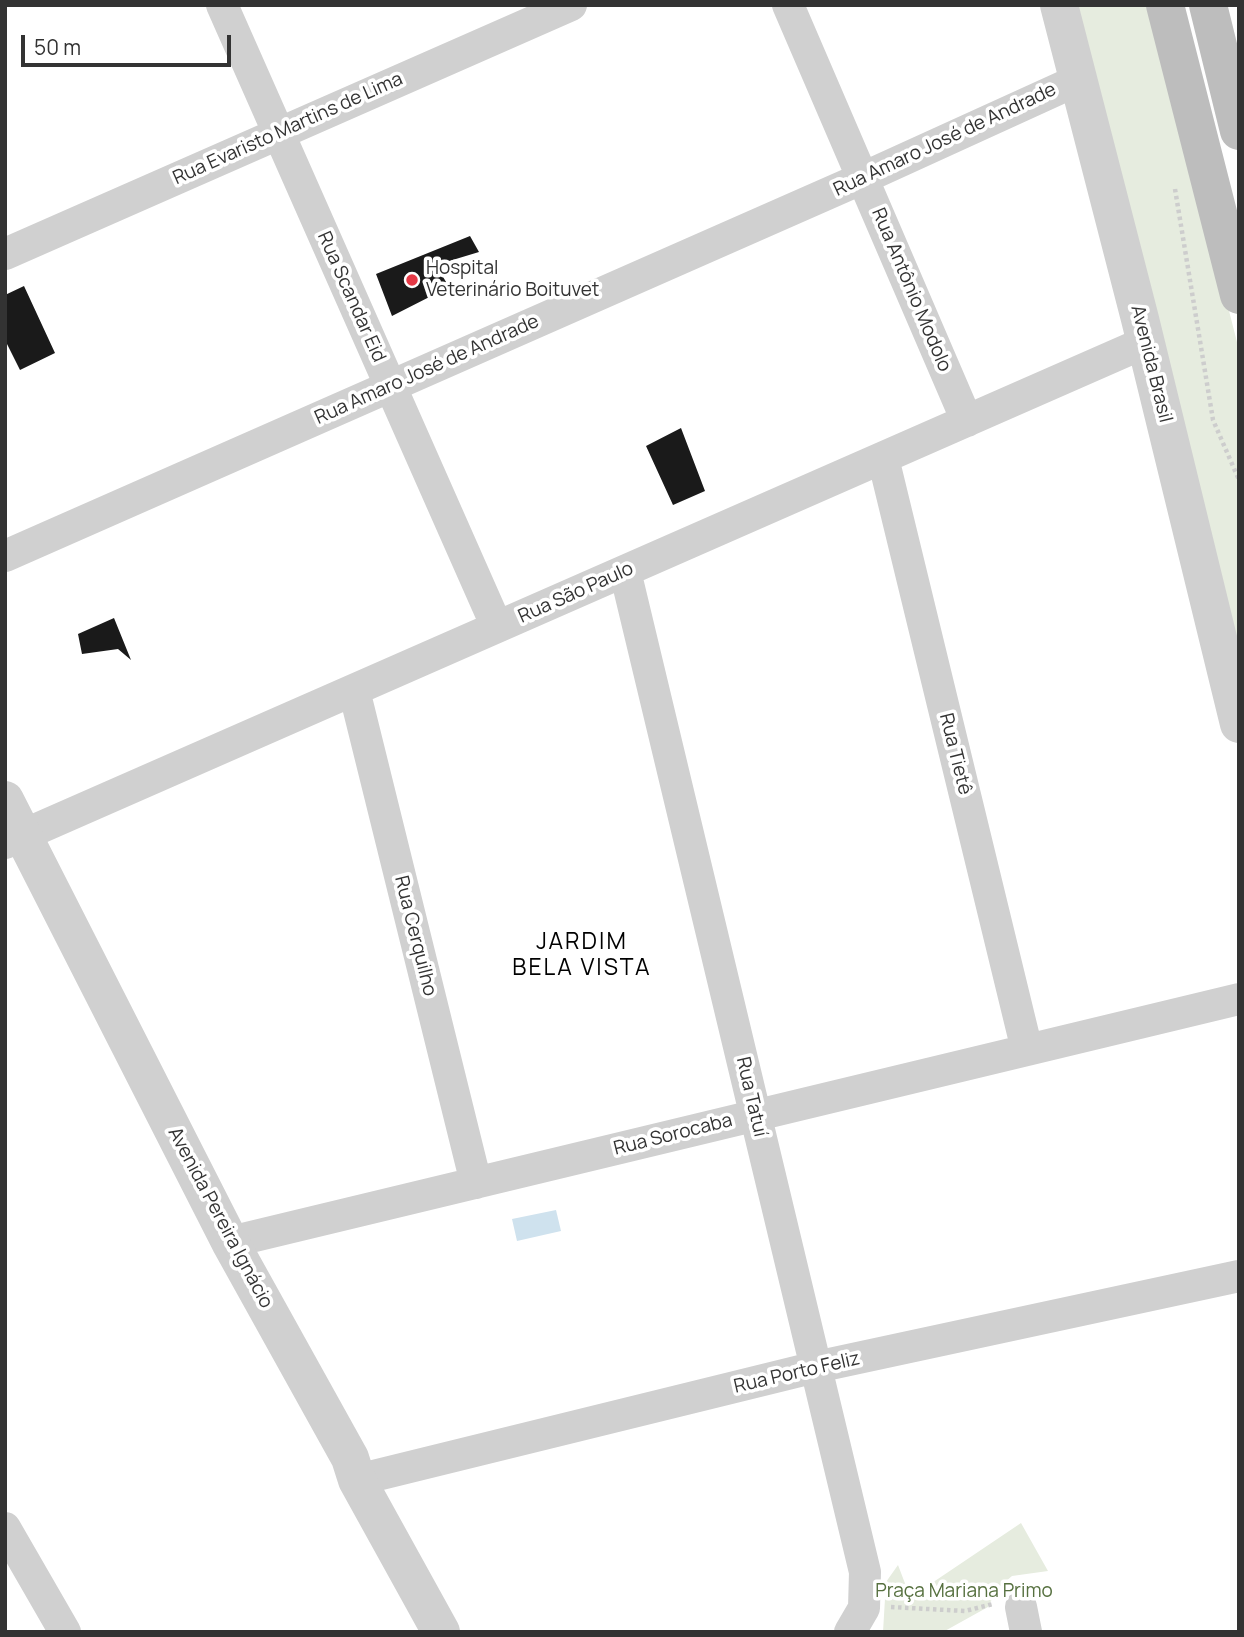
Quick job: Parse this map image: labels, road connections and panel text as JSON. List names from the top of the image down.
{
  "streets": {
    "street": [
      "Rua Evaristo Martins de Lima",
      "Rua Amaro José de Andrade",
      "Rua Antônio Modolo",
      "Rua Scandar Eid",
      "Avenida Brasil",
      "Rua São Paulo",
      "Rua Tietê",
      "Rua Cerquilho",
      "Rua Tatuí",
      "Rua Sorocaba",
      "Avenida Pereira Ignácio",
      "Rua Porto Feliz"
    ]
  },
  "crossings": [
    ["Rua Evaristo Martins de Lima", "Rua Scandar Eid"],
    ["Rua Amaro José de Andrade", "Rua Antônio Modolo"],
    ["Rua Amaro José de Andrade", "Rua Scandar Eid"],
    ["Rua Amaro José de Andrade", "Avenida Brasil"],
    ["Rua Antônio Modolo", "Rua São Paulo"],
    ["Rua Scandar Eid", "Rua São Paulo"],
    ["Avenida Brasil", "Rua São Paulo"],
    ["Rua São Paulo", "Rua Tietê"],
    ["Rua São Paulo", "Rua Cerquilho"],
    ["Rua São Paulo", "Rua Tatuí"],
    ["Rua São Paulo", "Avenida Pereira Ignácio"],
    ["Rua Tietê", "Rua Sorocaba"],
    ["Rua Cerquilho", "Rua Sorocaba"],
    ["Rua Tatuí", "Rua Sorocaba"],
    ["Rua Tatuí", "Rua Porto Feliz"],
    ["Rua Sorocaba", "Avenida Pereira Ignácio"],
    ["Avenida Pereira Ignácio", "Rua Porto Feliz"]
  ],
  "districts": ["JARDIM BELA VISTA"],
  "parks": ["Praça Mariana Primo"],
  "places": ["Hospital Veterinário Boituvet"],
  "scale_bar": "50 m"
}
